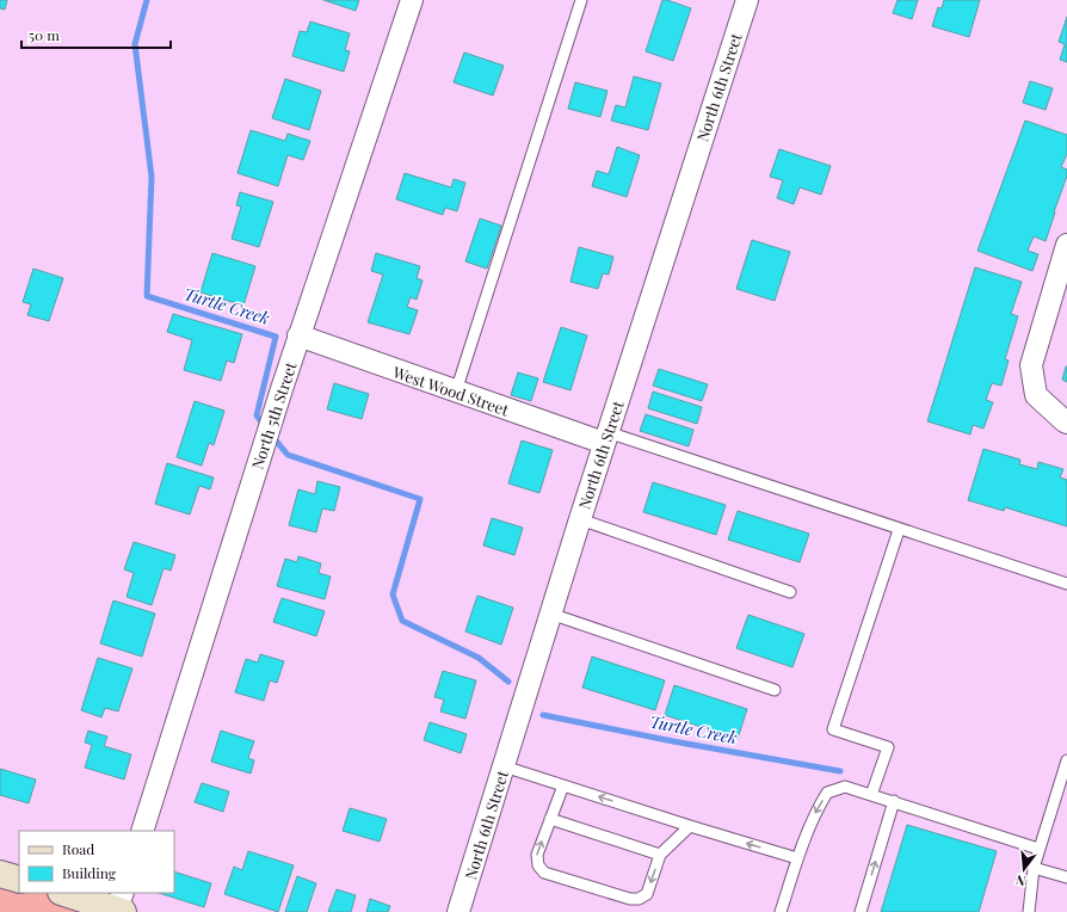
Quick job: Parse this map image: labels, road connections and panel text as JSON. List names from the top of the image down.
{
  "streets": {
    "street": ["North 6th Street", "West Wood Street", "North 5th Street"]
  },
  "crossings": [
    ["North 6th Street", "West Wood Street"],
    ["West Wood Street", "North 5th Street"]
  ],
  "water": ["Turtle Creek"],
  "legend": ["Road", "Building"],
  "scale_bar": "50 m",
  "north": "bottom"
}
